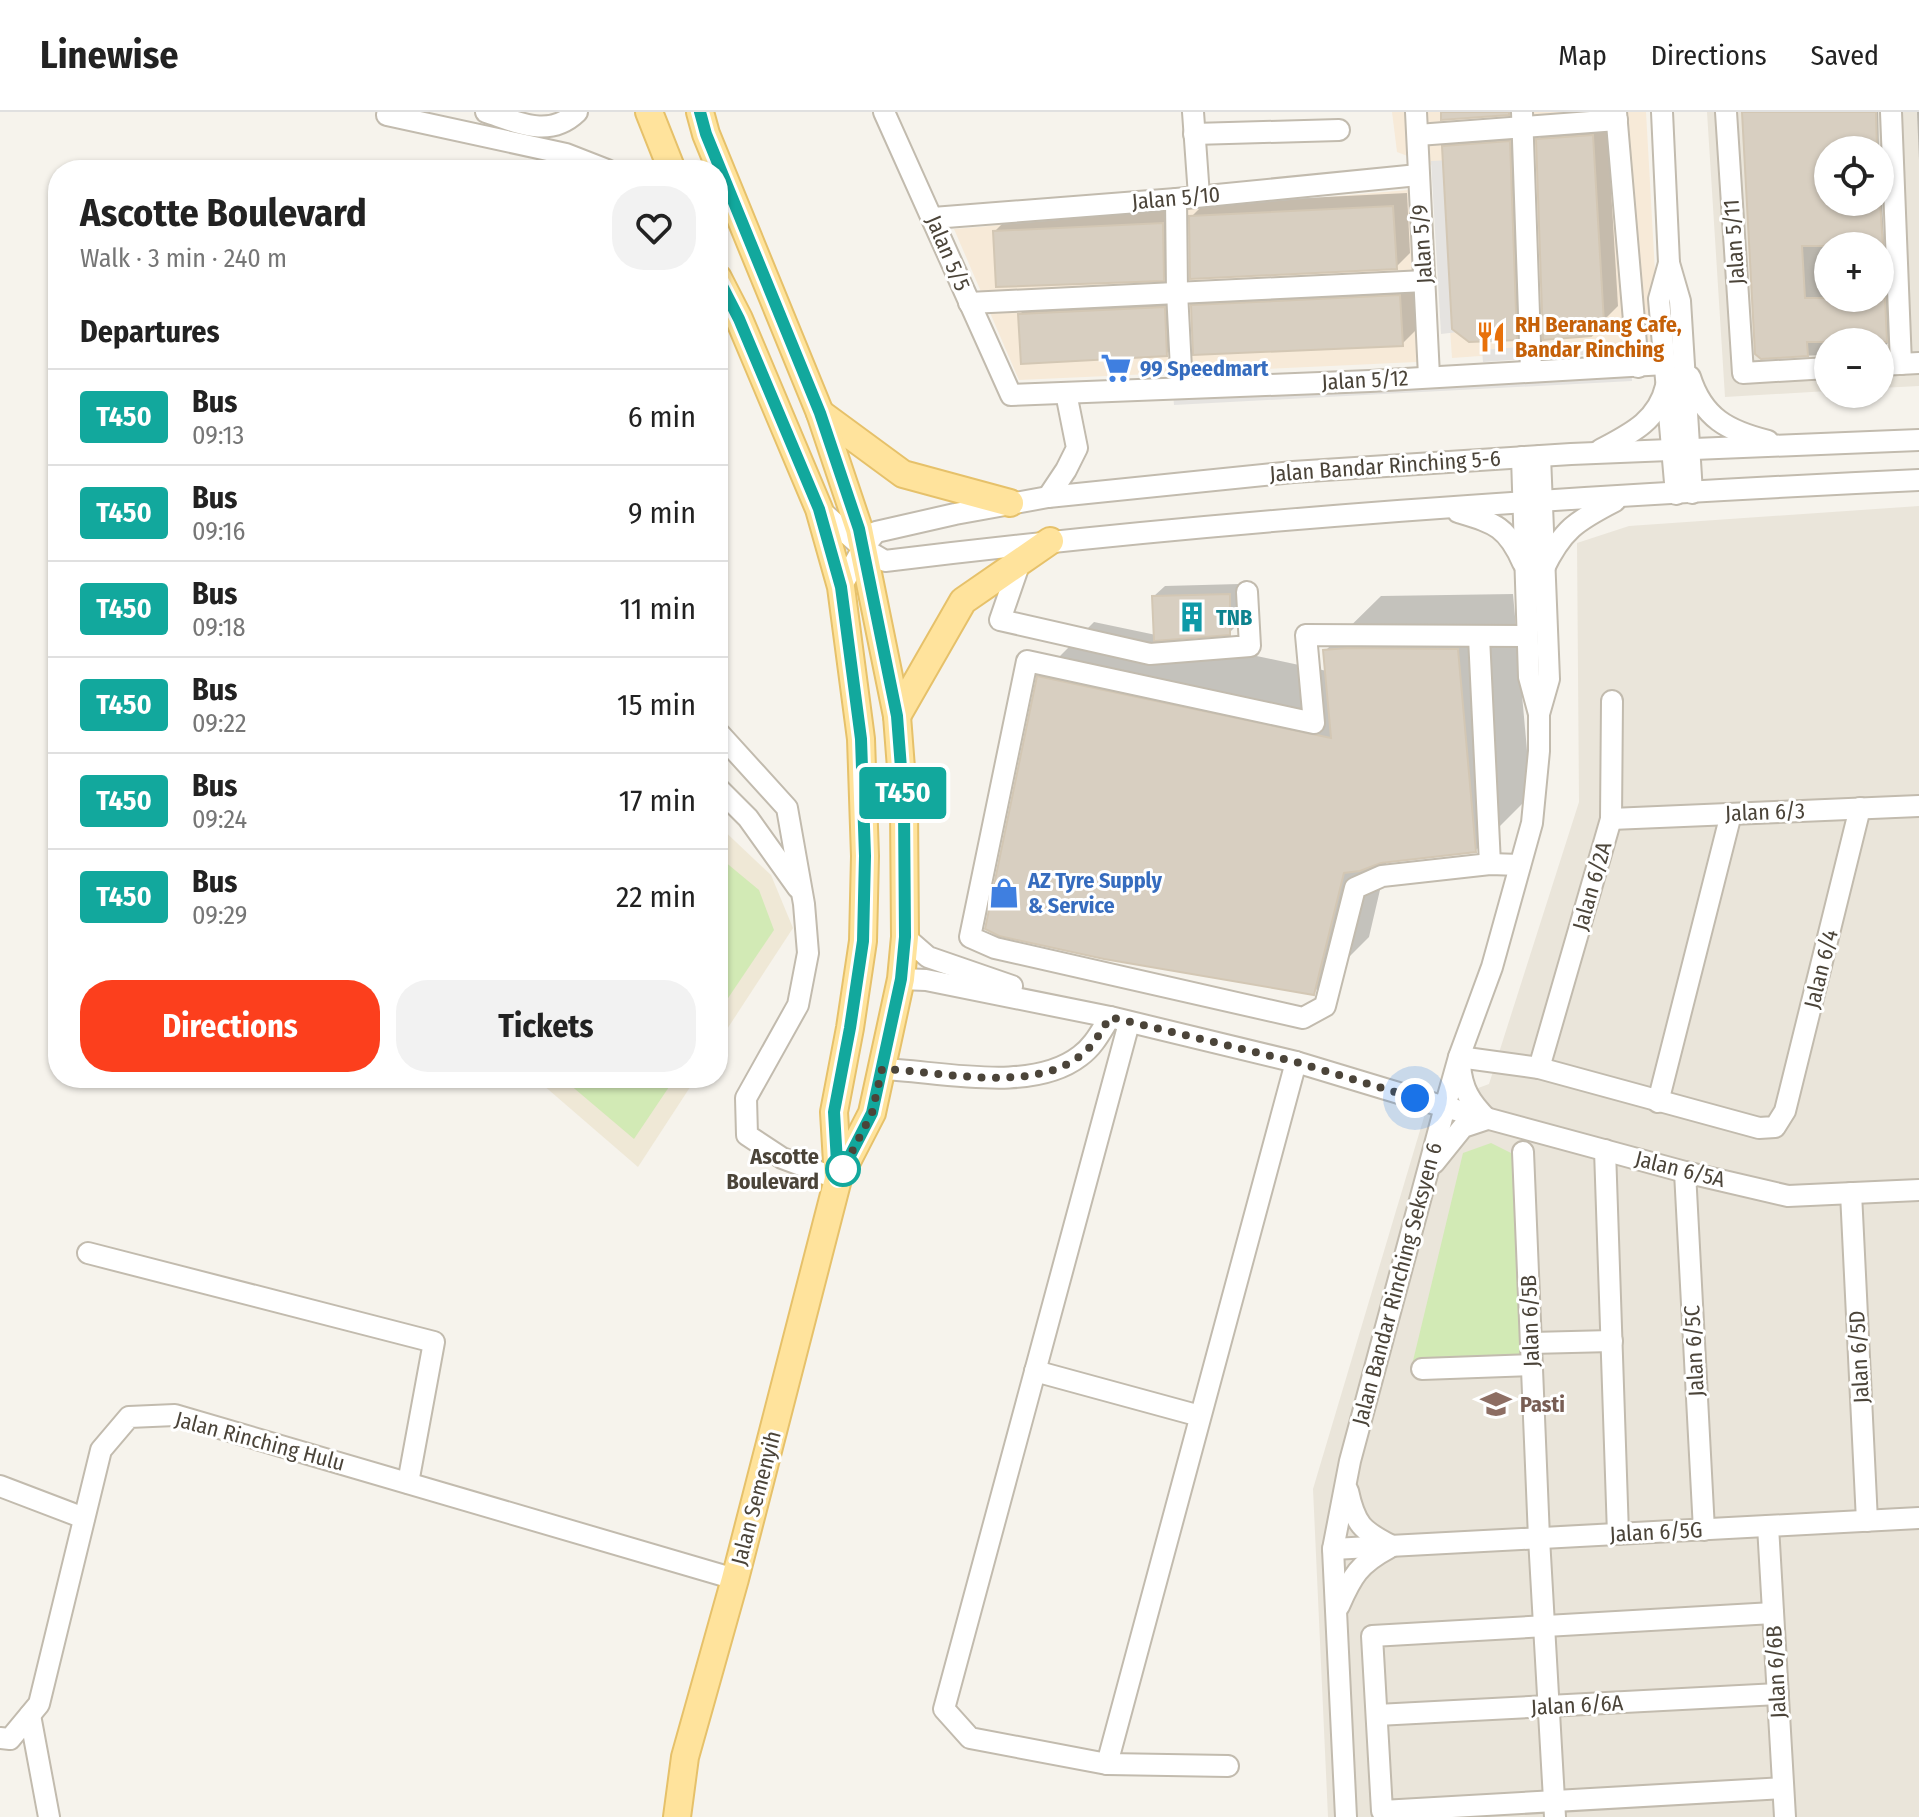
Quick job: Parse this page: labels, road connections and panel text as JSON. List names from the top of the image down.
{
  "streets": {
    "main road": ["Jalan Semenyih"],
    "street": [
      "Jalan 5/10",
      "Jalan 5/11",
      "Jalan 5/9",
      "Jalan 5/5",
      "Jalan 5/12",
      "Jalan Bandar Rinching 5-6",
      "Jalan 6/3",
      "Jalan 6/2A",
      "Jalan 6/4",
      "Jalan 6/5A",
      "Jalan Bandar Rinching Seksyen 6",
      "Jalan 6/5B",
      "Jalan 6/5C",
      "Jalan 6/5D",
      "Jalan Rinching Hulu",
      "Jalan 6/5G",
      "Jalan 6/6B",
      "Jalan 6/6A"
    ]
  },
  "crossings": [
    ["Jalan 5/10", "Jalan 5/9"],
    ["Jalan 5/10", "Jalan 5/5"],
    ["Jalan 5/9", "Jalan 5/12"],
    ["Jalan 5/5", "Jalan 5/12"],
    ["Jalan Bandar Rinching 5-6", "Jalan Bandar Rinching Seksyen 6"],
    ["Jalan Bandar Rinching 5-6", "Jalan Semenyih"],
    ["Jalan 6/3", "Jalan 6/2A"],
    ["Jalan 6/3", "Jalan 6/4"],
    ["Jalan 6/5A", "Jalan Bandar Rinching Seksyen 6"],
    ["Jalan 6/5A", "Jalan 6/5C"],
    ["Jalan 6/5A", "Jalan 6/5D"],
    ["Jalan Bandar Rinching Seksyen 6", "Jalan 6/5G"],
    ["Jalan 6/5B", "Jalan 6/5G"],
    ["Jalan 6/5B", "Jalan 6/6A"],
    ["Jalan 6/5C", "Jalan 6/5G"],
    ["Jalan 6/5D", "Jalan 6/5G"],
    ["Jalan Rinching Hulu", "Jalan Semenyih"],
    ["Jalan 6/5G", "Jalan 6/6B"],
    ["Jalan 6/6B", "Jalan 6/6A"]
  ],
  "places": {
    "restaurant": ["RH Beranang Cafe, Bandar Rinching"],
    "supermarket": ["99 Speedmart"],
    "building": ["TNB"],
    "shop": ["AZ Tyre Supply & Service"],
    "other": ["Ascotte Boulevard"],
    "school or university": ["Pasti"]
  },
  "lines": ["bus line T450"],
  "page": {
    "header": "Linewise",
    "nav": ["Map", "Directions", "Saved"],
    "on_map": "T450",
    "map_buttons": ["+", "−"],
    "heading": [
      ["Ascotte Boulevard", "Walk · 3 min · 240 m"],
      "Departures"
    ],
    "list": [
      {
        "mark": "T450",
        "name": "Bus",
        "note": "09:13",
        "value": "6 min"
      },
      {
        "mark": "T450",
        "name": "Bus",
        "note": "09:16",
        "value": "9 min"
      },
      {
        "mark": "T450",
        "name": "Bus",
        "note": "09:18",
        "value": "11 min"
      },
      {
        "mark": "T450",
        "name": "Bus",
        "note": "09:22",
        "value": "15 min"
      },
      {
        "mark": "T450",
        "name": "Bus",
        "note": "09:24",
        "value": "17 min"
      },
      {
        "mark": "T450",
        "name": "Bus",
        "note": "09:29",
        "value": "22 min"
      }
    ],
    "buttons": ["Directions", "Tickets"]
  }
}
